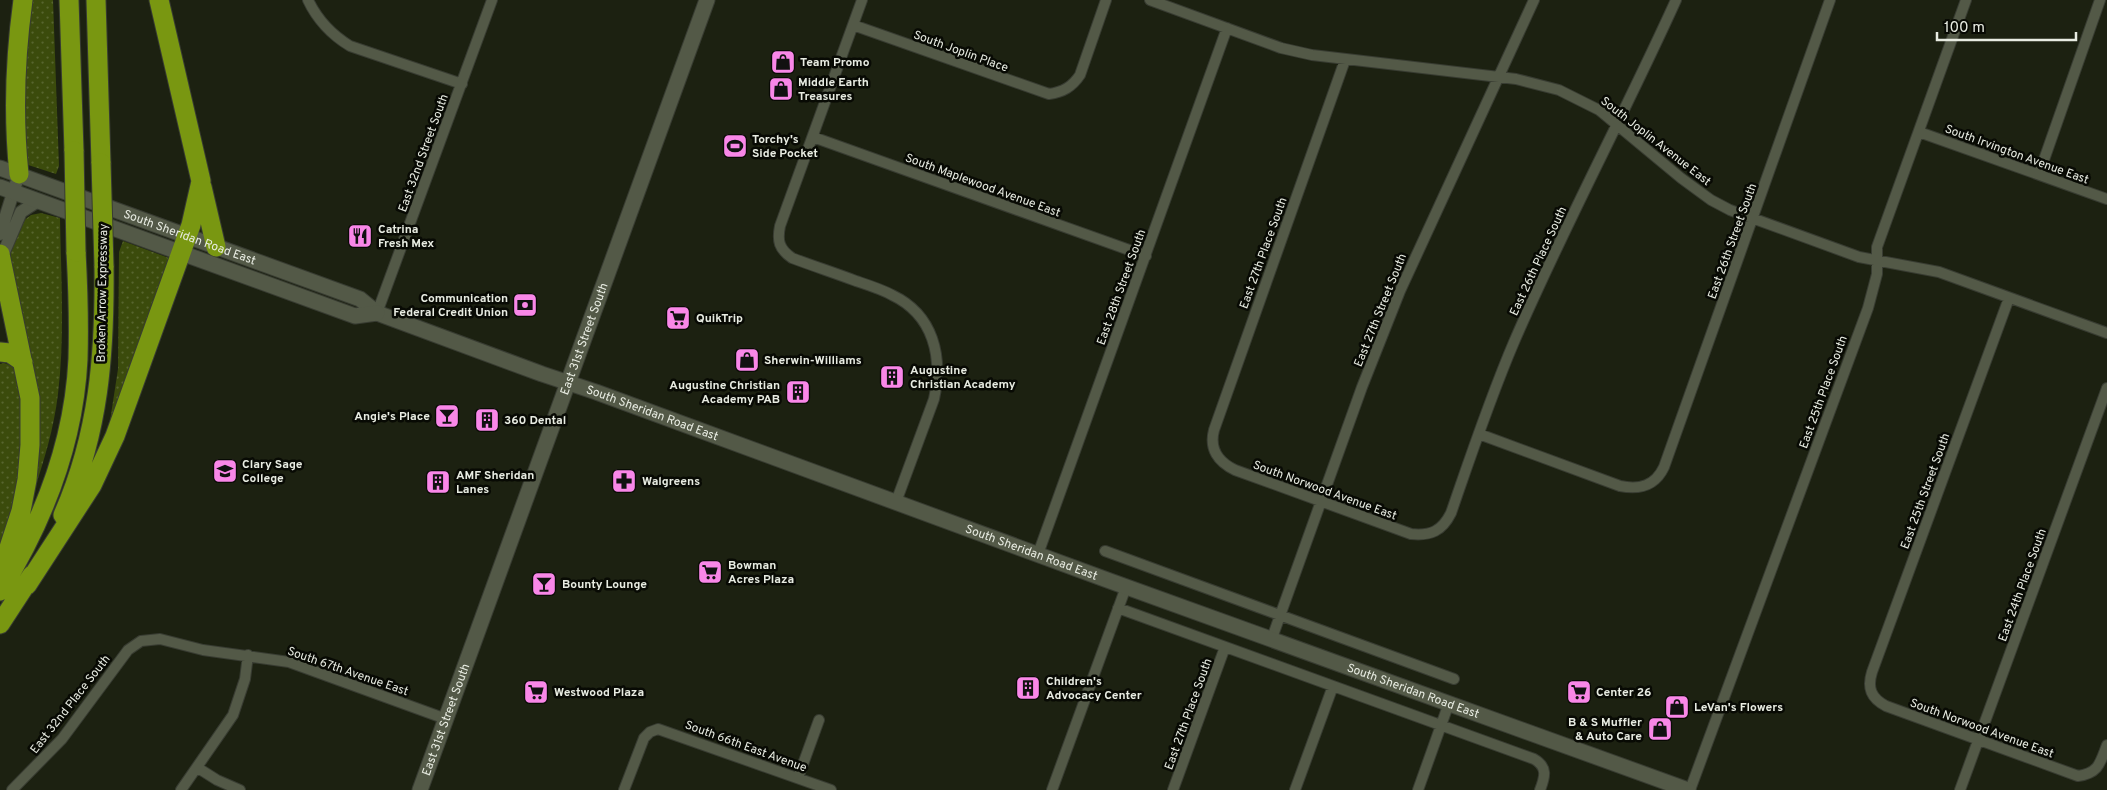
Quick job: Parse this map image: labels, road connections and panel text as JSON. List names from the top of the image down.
{
  "streets": {
    "highway": ["Broken Arrow Expressway"],
    "main road": ["South Sheridan Road East", "East 31st Street South"],
    "street": [
      "South Joplin Place",
      "South Joplin Avenue East",
      "East 32nd Street South",
      "South Irvington Avenue East",
      "South Maplewood Avenue East",
      "East 26th Street South",
      "East 27th Place South",
      "East 26th Place South",
      "East 28th Street South",
      "East 27th Street South",
      "East 25th Place South",
      "South Norwood Avenue East",
      "East 25th Street South",
      "East 24th Place South",
      "South 67th Avenue East",
      "East 32nd Place South",
      "South 66th East Avenue"
    ]
  },
  "crossings": [
    ["South Joplin Avenue East", "East 26th Street South"],
    ["South Joplin Avenue East", "East 27th Place South"],
    ["South Joplin Avenue East", "East 26th Place South"],
    ["South Joplin Avenue East", "East 28th Street South"],
    ["South Joplin Avenue East", "East 27th Street South"],
    ["South Joplin Avenue East", "East 25th Place South"],
    ["South Joplin Avenue East", "East 25th Street South"],
    ["East 32nd Street South", "South Sheridan Road East"],
    ["South Irvington Avenue East", "East 25th Place South"],
    ["South Maplewood Avenue East", "East 28th Street South"],
    ["South Sheridan Road East", "East 27th Place South"],
    ["South Sheridan Road East", "East 28th Street South"],
    ["South Sheridan Road East", "East 27th Street South"],
    ["South Sheridan Road East", "East 31st Street South"],
    ["South Sheridan Road East", "East 25th Place South"],
    ["East 26th Street South", "East 26th Place South"],
    ["East 27th Place South", "South Norwood Avenue East"],
    ["East 26th Place South", "South Norwood Avenue East"],
    ["East 27th Street South", "South Norwood Avenue East"],
    ["East 31st Street South", "South 67th Avenue East"],
    ["South Norwood Avenue East", "East 25th Street South"],
    ["South Norwood Avenue East", "East 24th Place South"],
    ["South 67th Avenue East", "East 32nd Place South"]
  ],
  "places": {
    "shop": [
      "Team Promo",
      "Middle Earth Treasures",
      "Sherwin-Williams",
      "LeVan's Flowers",
      "B & S Muffler & Auto Care"
    ],
    "sports": ["Torchy's Side Pocket"],
    "restaurant": ["Catrina Fresh Mex"],
    "bank": ["Communication Federal Credit Union"],
    "supermarket": [
      "QuikTrip",
      "Bowman Acres Plaza",
      "Westwood Plaza",
      "Center 26"
    ],
    "building": [
      "Augustine Christian Academy",
      "Augustine Christian Academy PAB",
      "360 Dental",
      "AMF Sheridan Lanes",
      "Children's Advocacy Center"
    ],
    "bar": ["Angie's Place", "Bounty Lounge"],
    "school or university": ["Clary Sage College"],
    "pharmacy": ["Walgreens"]
  },
  "scale_bar": "100 m"
}
